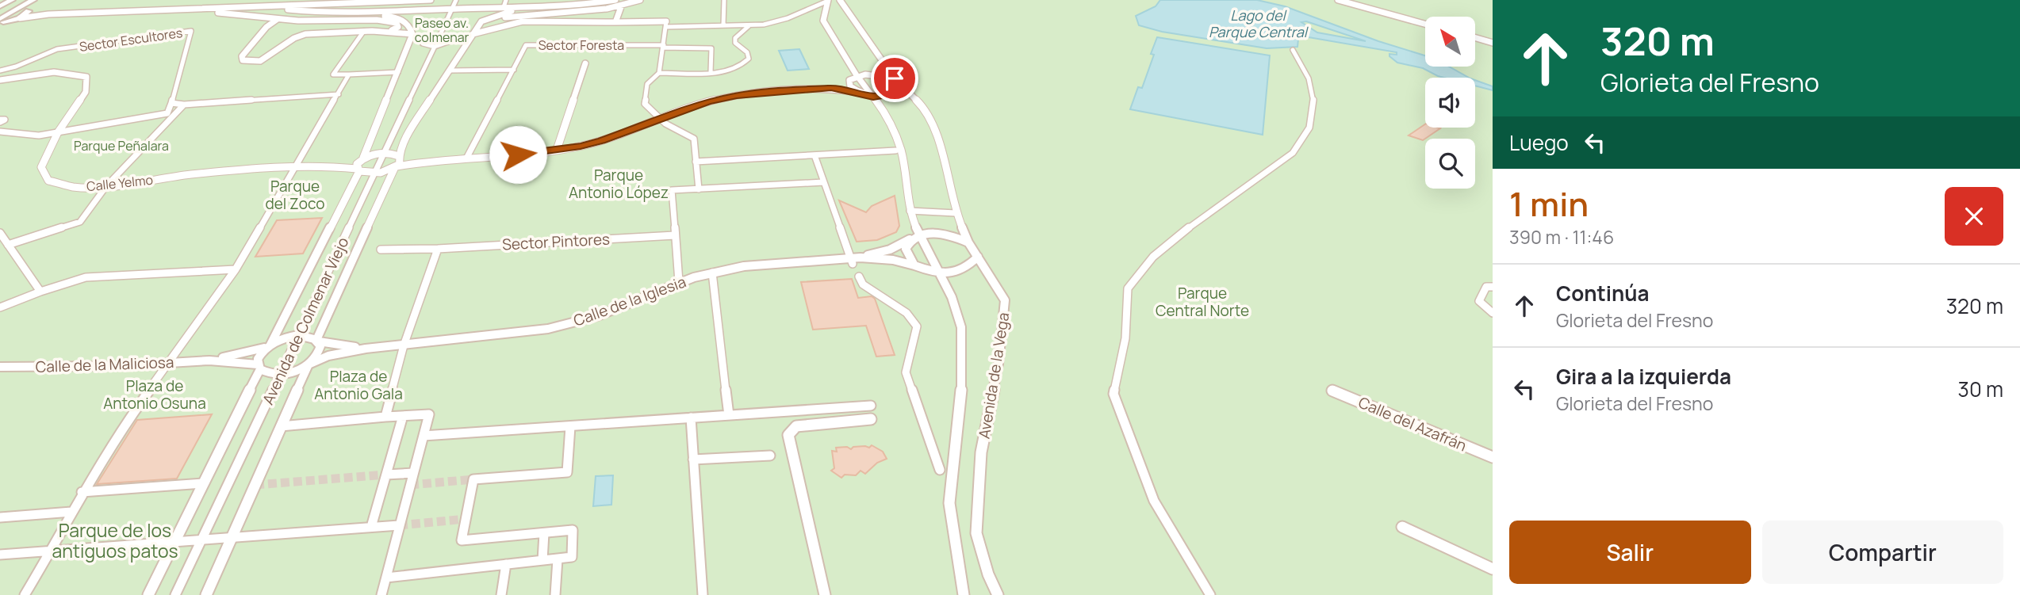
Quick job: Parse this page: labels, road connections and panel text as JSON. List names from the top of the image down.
{
  "streets": {
    "street": [
      "Sector Escultores",
      "Sector Foresta",
      "Calle Yelmo",
      "Sector Pintores",
      "Calle de la Iglesia",
      "Avenida de Colmenar Viejo",
      "Calle de la Maliciosa",
      "Avenida de la Vega",
      "Calle del Azafrán"
    ]
  },
  "crossings": [
    ["Sector Foresta", "Avenida de la Vega"],
    ["Calle de la Iglesia", "Avenida de Colmenar Viejo"],
    ["Calle de la Iglesia", "Calle de la Maliciosa"],
    ["Calle de la Iglesia", "Avenida de la Vega"],
    ["Avenida de Colmenar Viejo", "Calle de la Maliciosa"]
  ],
  "water": ["Lago del Parque Central"],
  "parks": [
    "Paseo av. colmenar",
    "Parque Peñalara",
    "Parque Antonio López",
    "Parque del Zoco",
    "Parque Central Norte",
    "Plaza de Antonio Gala",
    "Plaza de Antonio Osuna",
    "Parque de los antiguos patos"
  ],
  "north": "top left",
  "page": {
    "turn": ["320 m", "Glorieta del Fresno"],
    "then": "Luego",
    "heading": ["1 min", "390 m · 11:46"],
    "list": [
      {
        "name": "Continúa",
        "note": "Glorieta del Fresno",
        "value": "320 m"
      },
      {
        "name": "Gira a la izquierda",
        "note": "Glorieta del Fresno",
        "value": "30 m"
      }
    ],
    "buttons": ["Salir", "Compartir"]
  }
}
